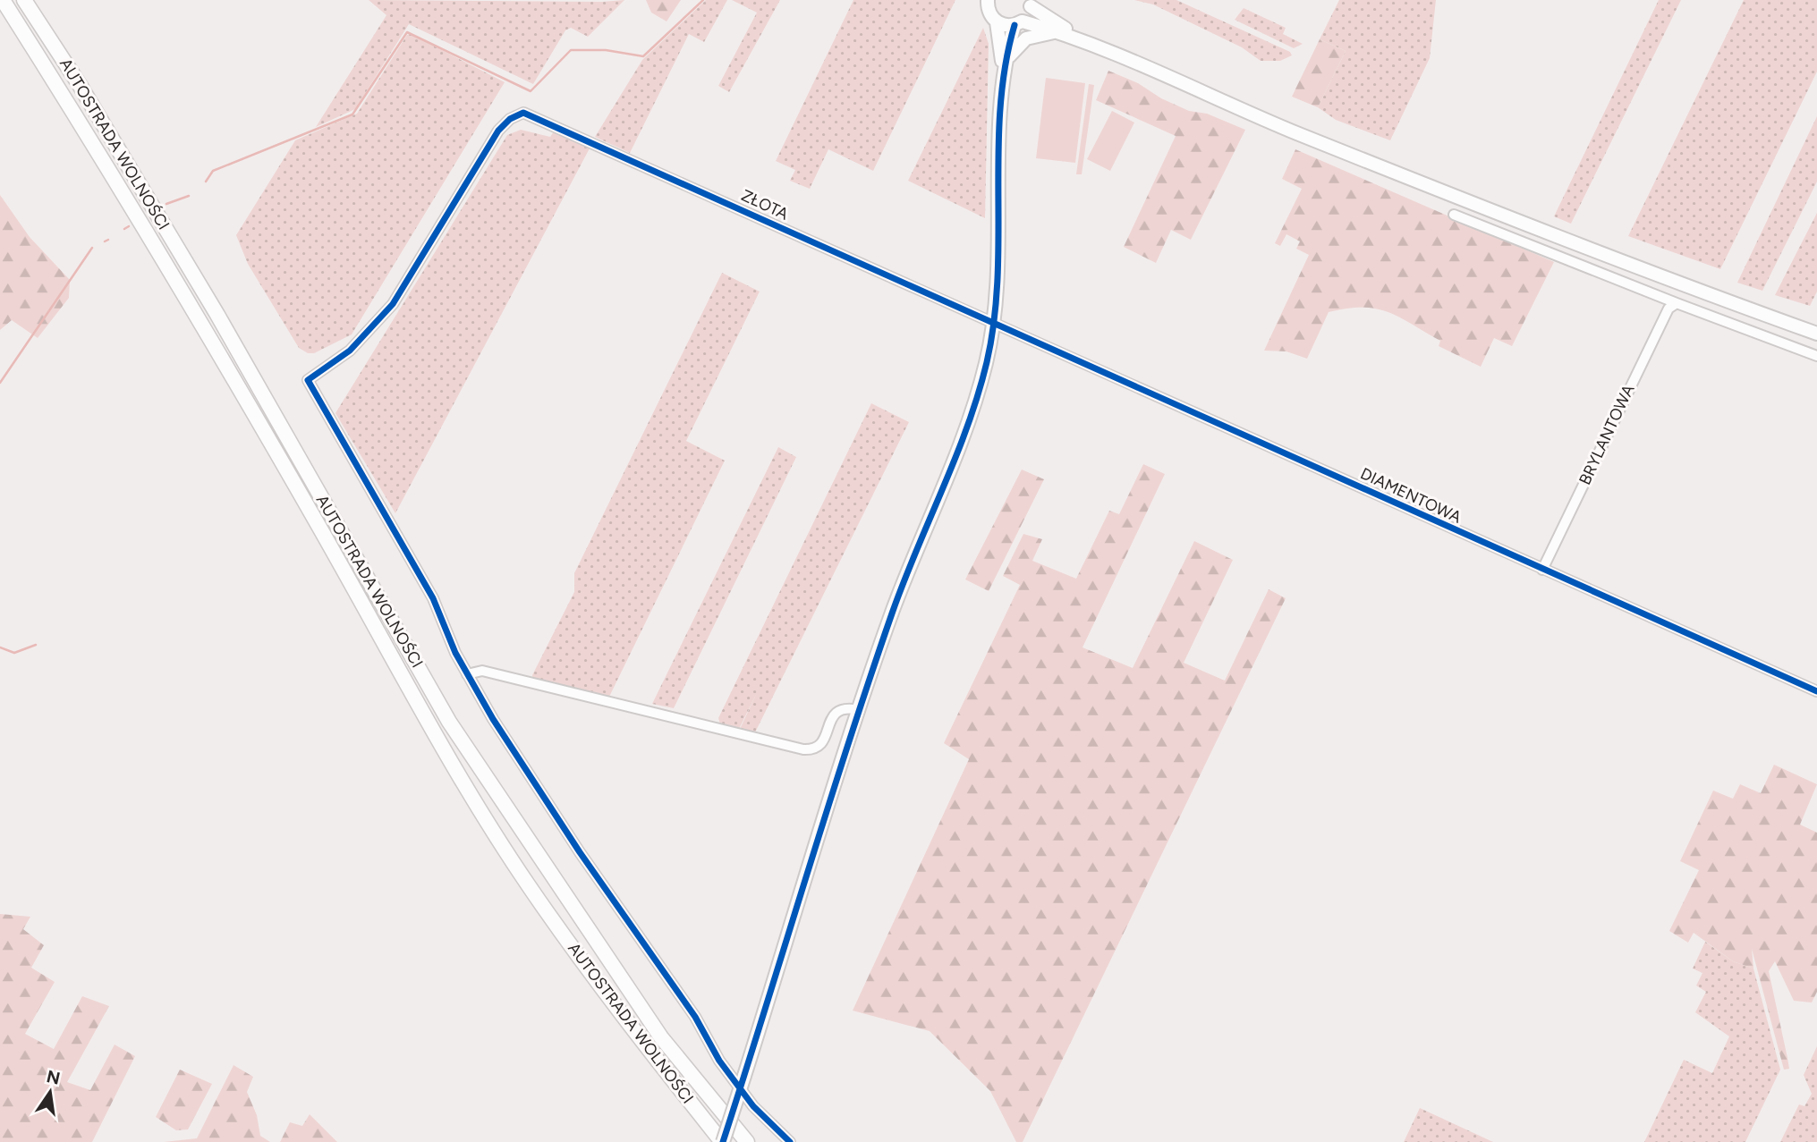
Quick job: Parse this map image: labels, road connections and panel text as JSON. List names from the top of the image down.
{
  "streets": {
    "highway": ["AUTOSTRADA WOLNOŚCI"],
    "street": ["ZŁOTA", "BRYLANTOWA", "DIAMENTOWA"]
  },
  "crossings": [
    ["ZŁOTA", "DIAMENTOWA"],
    ["BRYLANTOWA", "DIAMENTOWA"]
  ],
  "north": "top"
}
